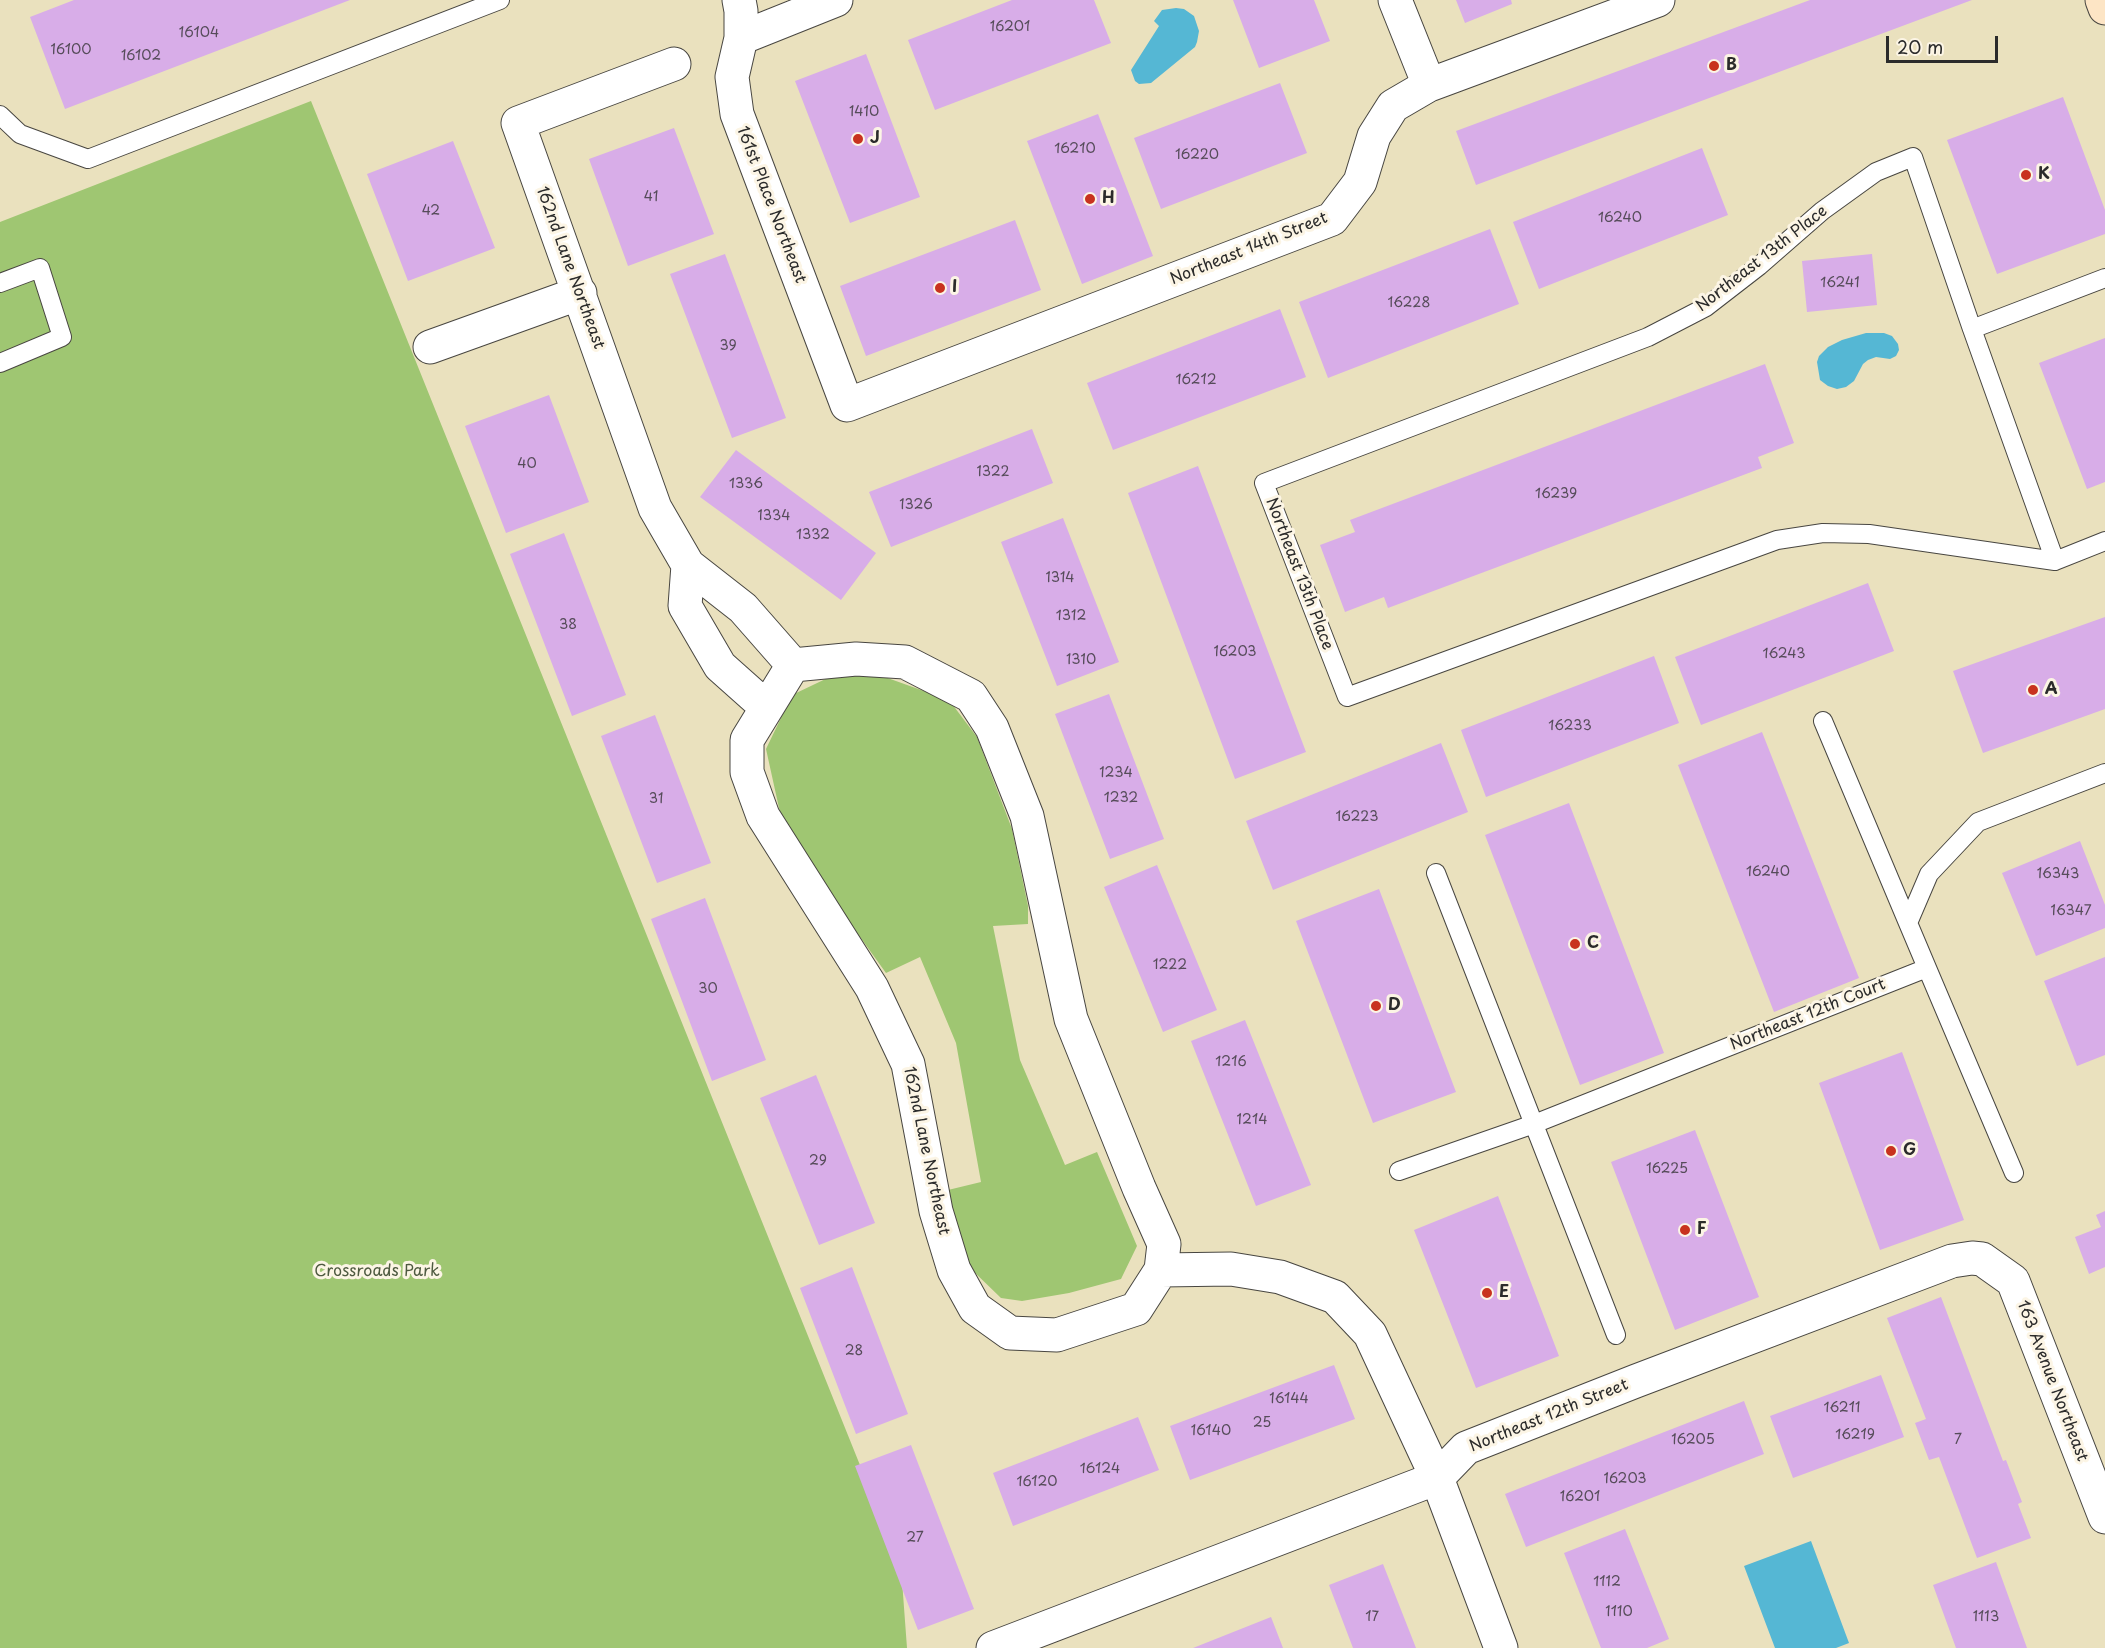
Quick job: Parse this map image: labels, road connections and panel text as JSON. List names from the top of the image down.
{
  "streets": {
    "street": [
      "161st Place Northeast",
      "Northeast 14th Street",
      "162nd Lane Northeast",
      "163 Avenue Northeast",
      "Northeast 12th Street"
    ],
    "lane": ["Northeast 13th Place", "Northeast 12th Court"]
  },
  "crossings": [
    ["161st Place Northeast", "Northeast 14th Street"],
    ["163 Avenue Northeast", "Northeast 12th Street"]
  ],
  "parks": ["Crossroads Park"],
  "places": [
    "B",
    "J",
    "K",
    "H",
    "I",
    "A",
    "C",
    "D",
    "G",
    "F",
    "E"
  ],
  "house_numbers": [
    "16201",
    "16104",
    "16100",
    "16102",
    "1410",
    "16210",
    "16220",
    "41",
    "42",
    "16240",
    "16241",
    "16228",
    "39",
    "16212",
    "40",
    "1322",
    "1336",
    "16239",
    "1326",
    "1334",
    "1332",
    "1314",
    "1312",
    "38",
    "16203",
    "16243",
    "1310",
    "16233",
    "1234",
    "1232",
    "31",
    "16223",
    "16240",
    "16343",
    "16347",
    "1222",
    "30",
    "1216",
    "1214",
    "29",
    "16225",
    "28",
    "16144",
    "16211",
    "25",
    "16140",
    "16219",
    "16205",
    "7",
    "16124",
    "16203",
    "16120",
    "16201",
    "27",
    "1112",
    "1110",
    "17",
    "1113"
  ],
  "scale_bar": "20 m"
}
